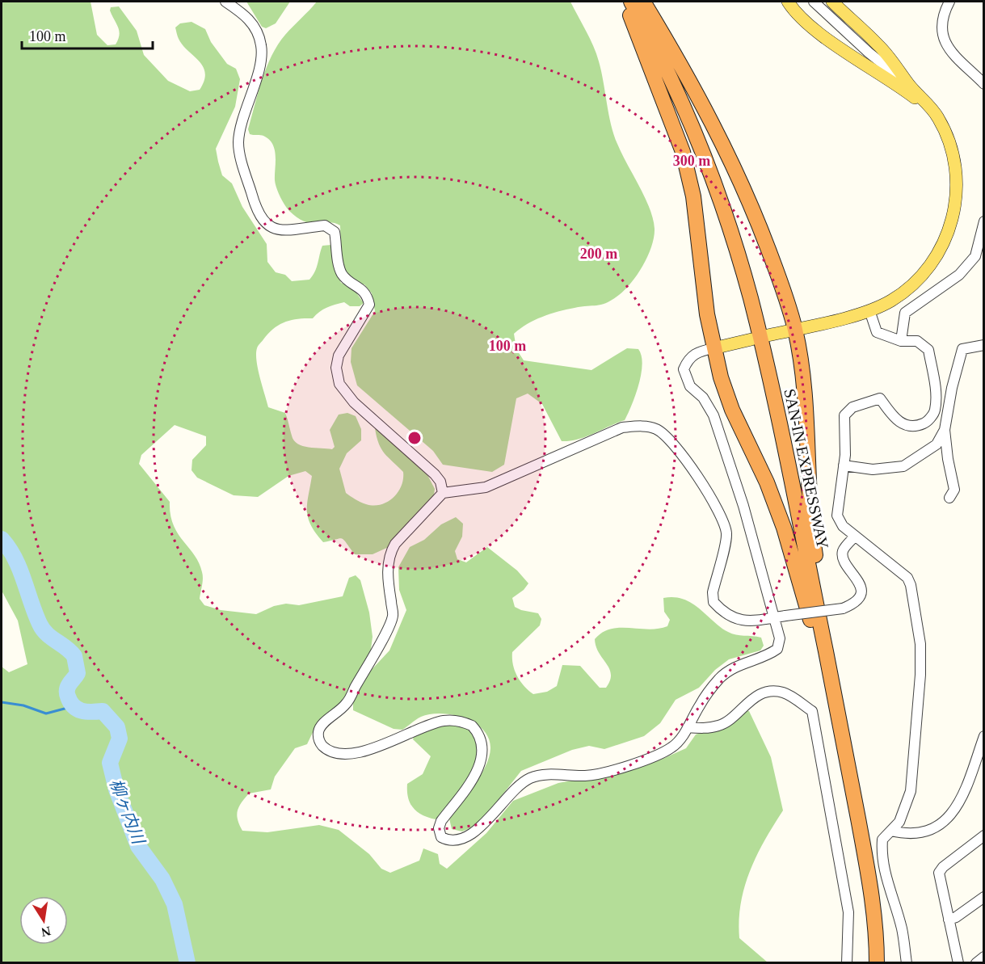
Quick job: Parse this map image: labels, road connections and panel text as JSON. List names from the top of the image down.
{
  "streets": {
    "highway": ["SAN-IN EXPRESSWAY"]
  },
  "water": ["柳ヶ内川"],
  "scale_bar": "100 m",
  "north": "bottom",
  "rings": ["300 m", "200 m", "100 m"]
}
